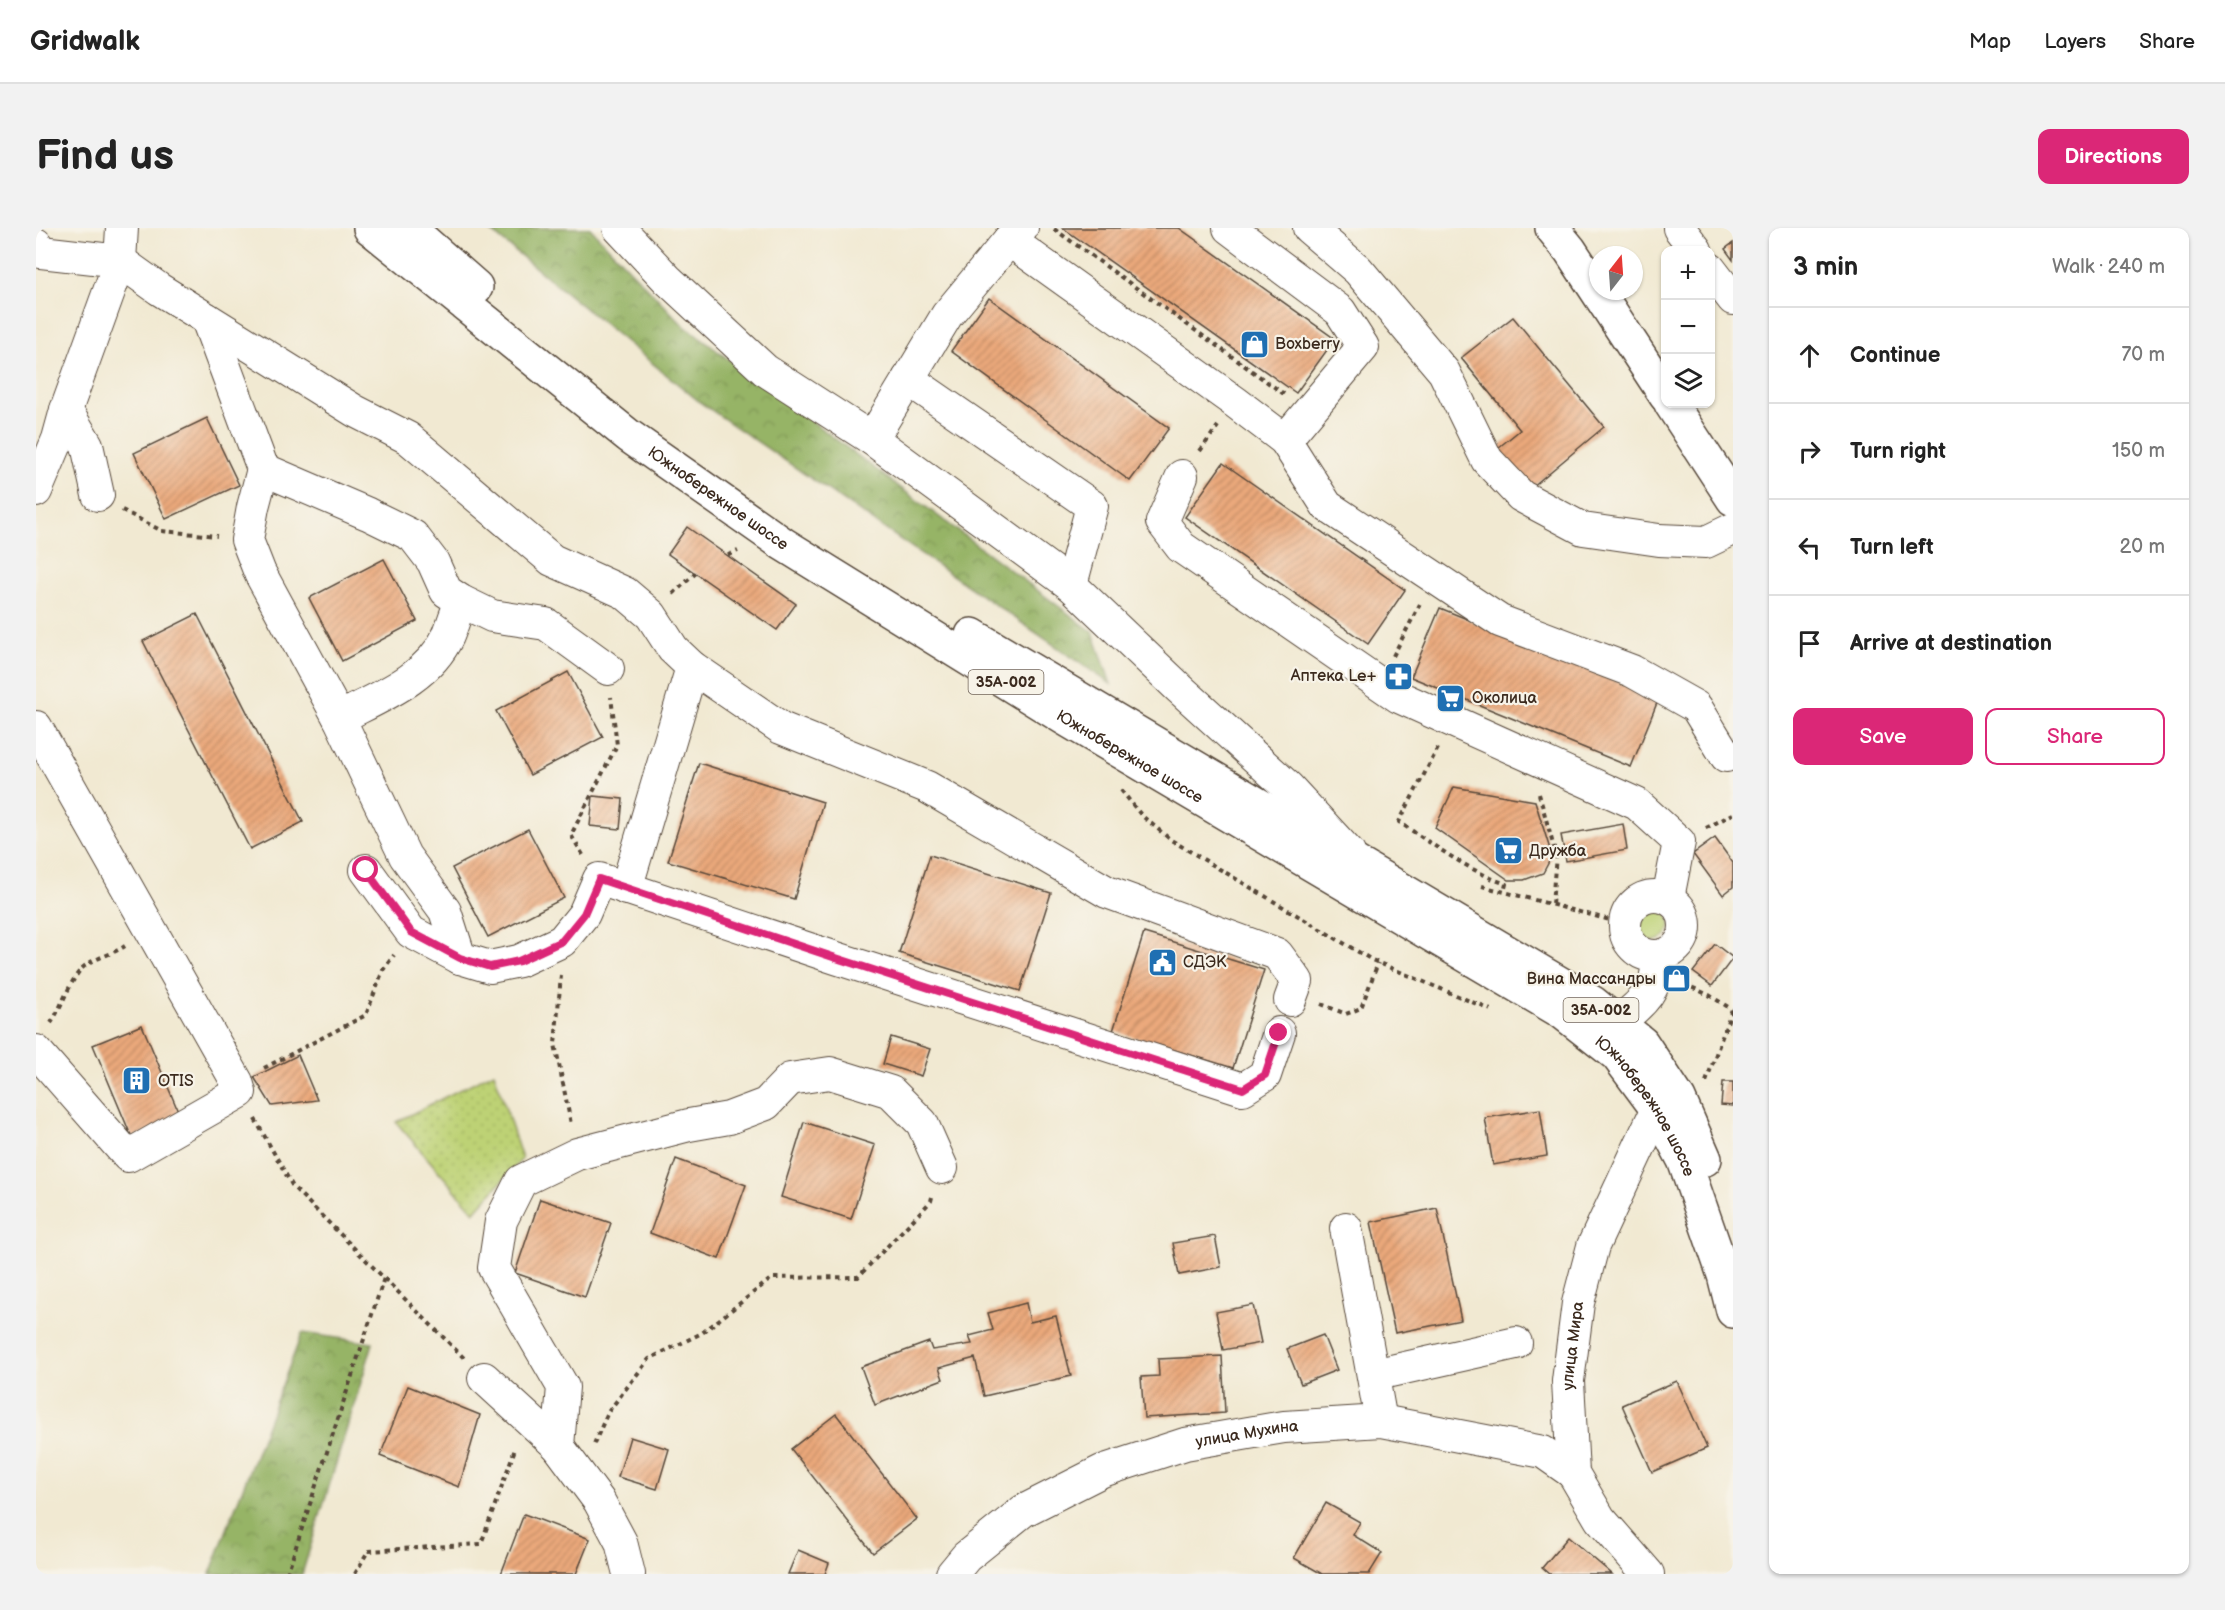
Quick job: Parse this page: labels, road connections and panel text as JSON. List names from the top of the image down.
{
  "streets": {
    "main road": ["Южнобережное шоссе", "35А-002"],
    "street": ["улица Мира", "улица Мухина"]
  },
  "crossings": [
    ["Южнобережное шоссе", "улица Мира"],
    ["улица Мира", "улица Мухина"]
  ],
  "places": {
    "shop": ["Boxberry", "Вина Массандры"],
    "pharmacy": ["Аптека Le+"],
    "supermarket": ["Околица", "Дружба"],
    "public building": ["СДЭК"],
    "building": ["OTIS"]
  },
  "north": "top",
  "page": {
    "header": "Gridwalk",
    "nav": ["Map", "Layers", "Share"],
    "buttons": [
      "Directions",
      ["Save", "Share"]
    ],
    "title": "Find us",
    "heading": ["3 min", "Walk · 240 m"],
    "map_buttons": ["+", "−"],
    "list": [
      ["Continue", "70 m"],
      ["Turn right", "150 m"],
      ["Turn left", "20 m"],
      "Arrive at destination"
    ]
  }
}
